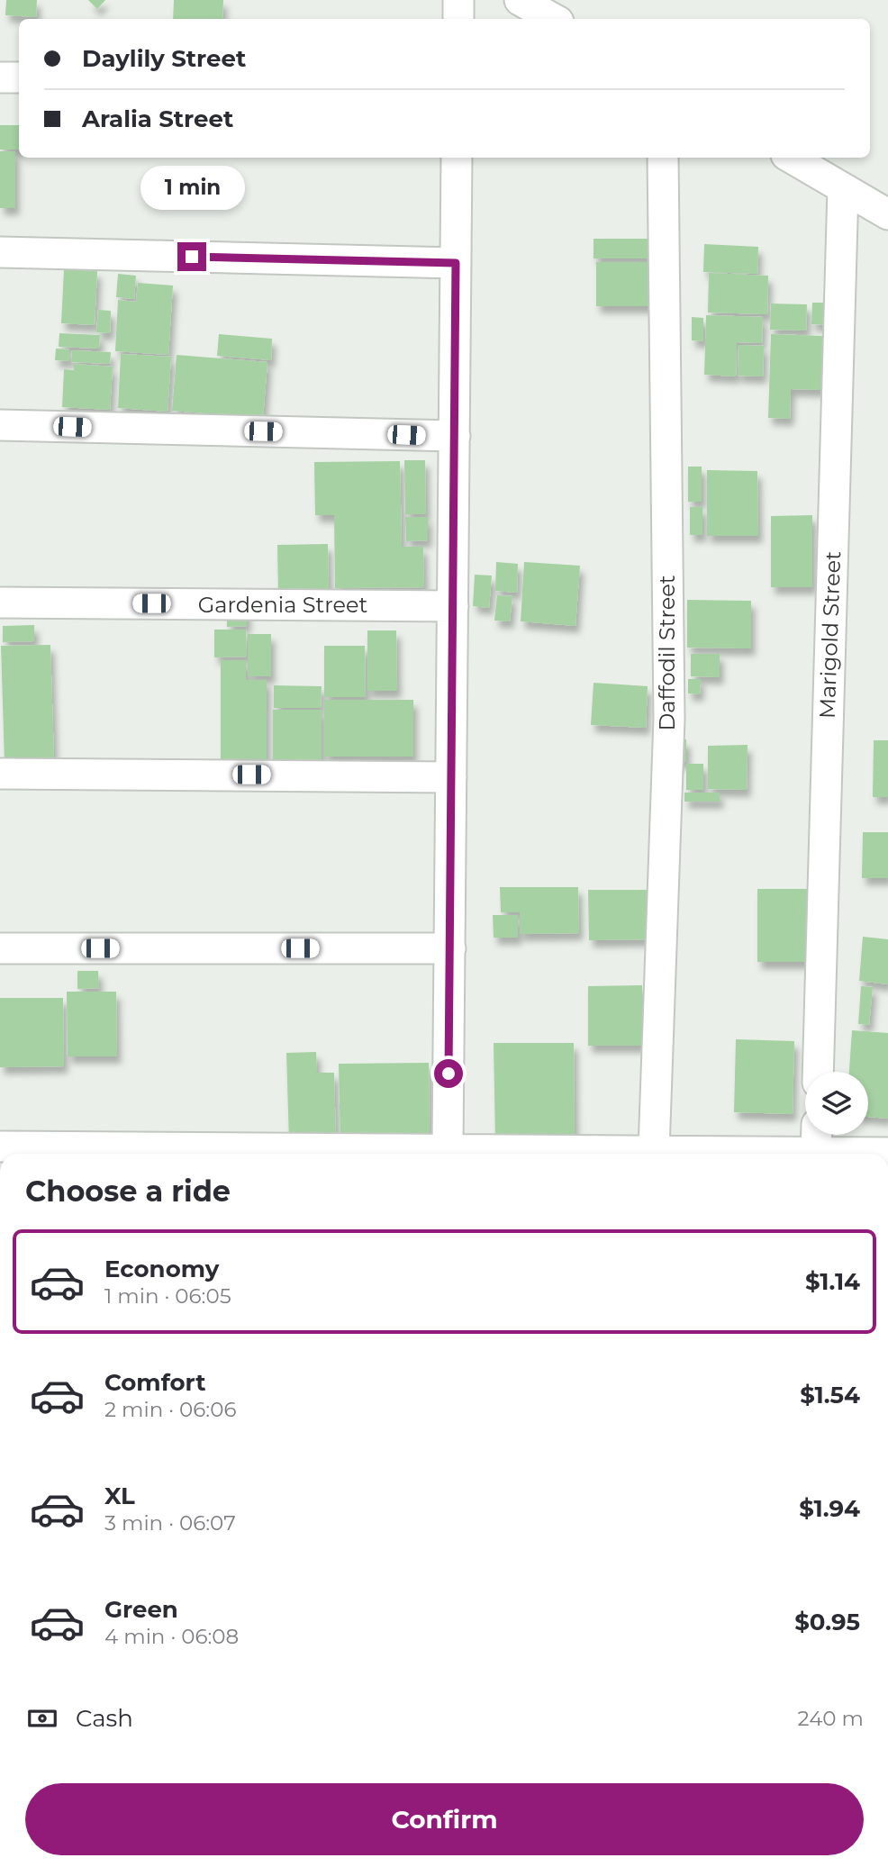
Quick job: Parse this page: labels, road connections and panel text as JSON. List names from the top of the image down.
{
  "streets": {
    "street": ["Gardenia Street", "Marigold Street", "Daffodil Street"]
  },
  "page": {
    "banner": ["Daylily Street", "Aralia Street"],
    "bubble": "1 min",
    "heading": "Choose a ride",
    "list": [
      {
        "name": "Economy",
        "note": "1 min · 06:05",
        "value": "$1.14"
      },
      {
        "name": "Comfort",
        "note": "2 min · 06:06",
        "value": "$1.54"
      },
      {
        "name": "XL",
        "note": "3 min · 06:07",
        "value": "$1.94"
      },
      {
        "name": "Green",
        "note": "4 min · 06:08",
        "value": "$0.95"
      }
    ],
    "pay": ["Cash", "240 m"],
    "buttons": "Confirm"
  }
}
